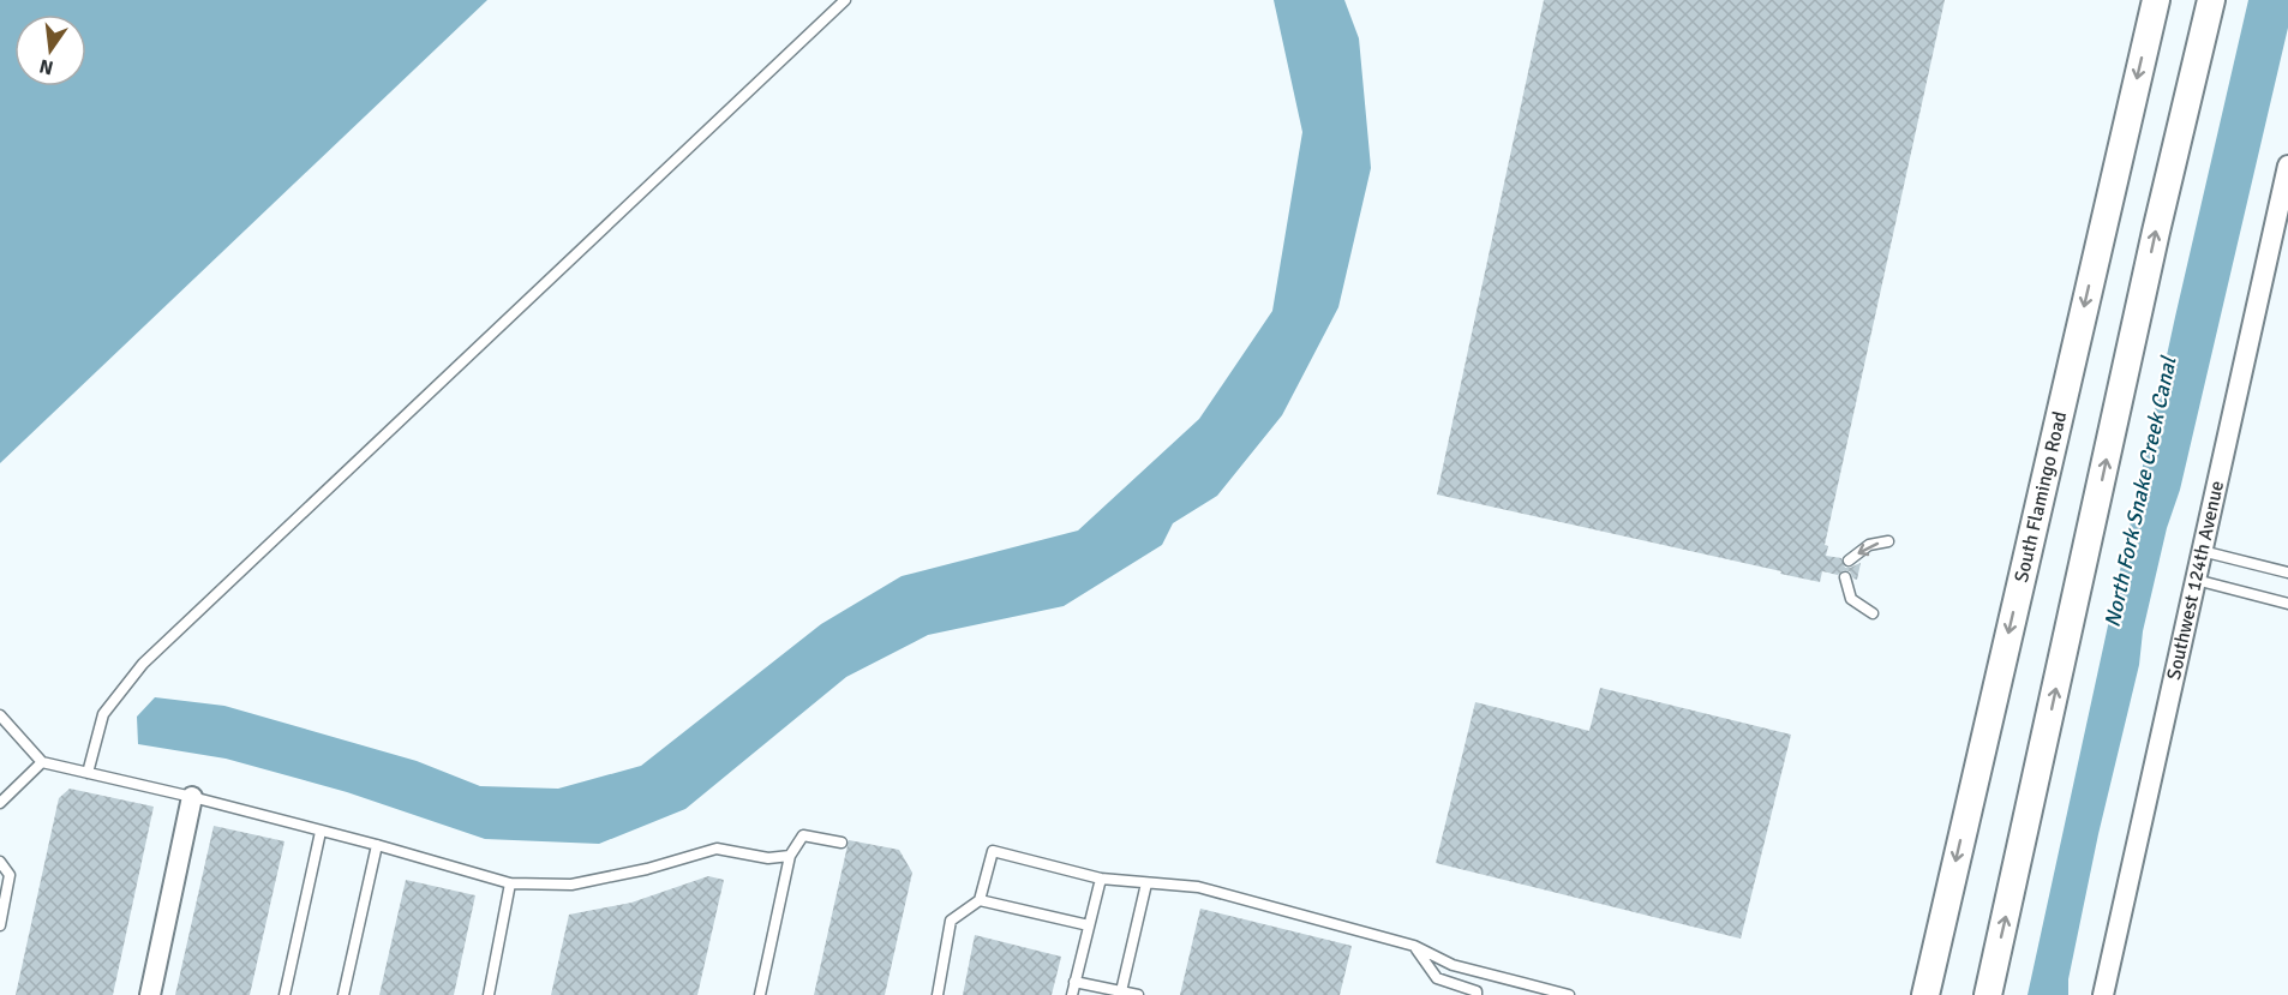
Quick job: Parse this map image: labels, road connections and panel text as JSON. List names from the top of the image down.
{
  "streets": {
    "main road": ["South Flamingo Road"],
    "street": ["Southwest 124th Avenue"]
  },
  "water": ["North Fork Snake Creek Canal"],
  "north": "bottom"
}
